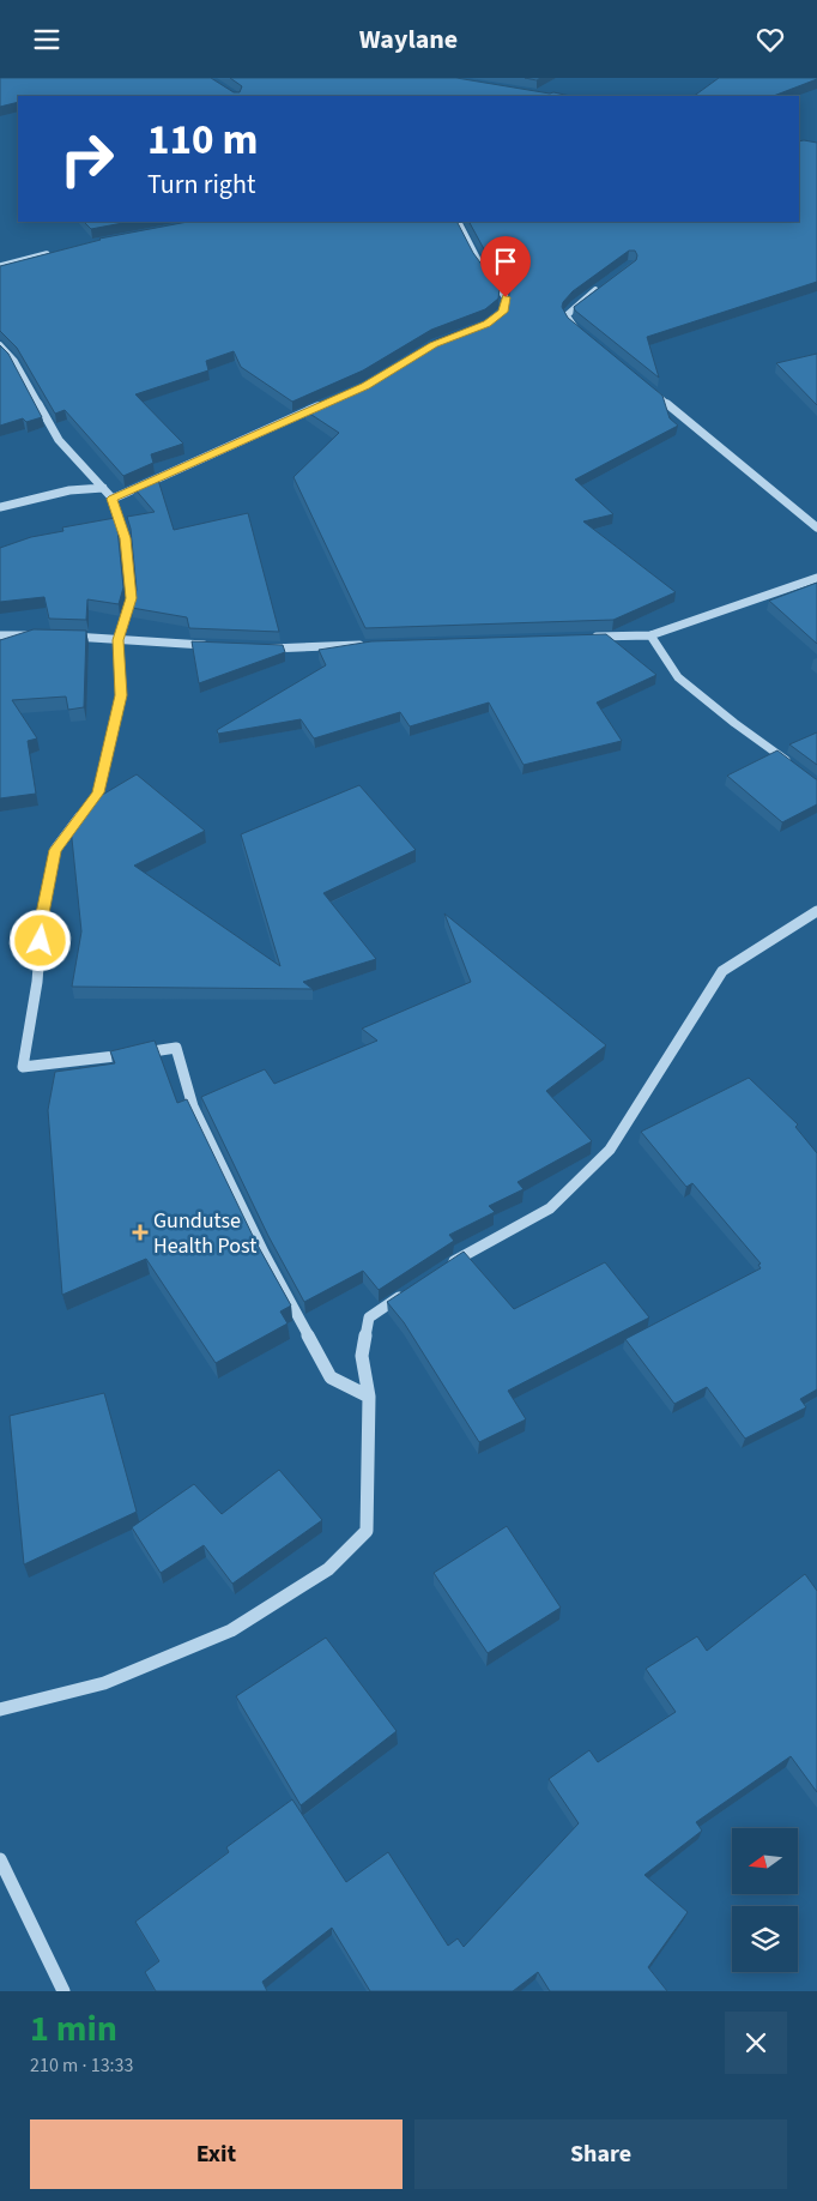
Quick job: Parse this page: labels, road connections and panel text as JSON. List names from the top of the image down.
{
  "places": {
    "health": ["Gundutse Health Post"]
  },
  "north": "left",
  "page": {
    "header": "Waylane",
    "turn": ["110 m", "Turn right"],
    "heading": ["1 min", "210 m · 13:33"],
    "buttons": ["Exit", "Share"]
  }
}
